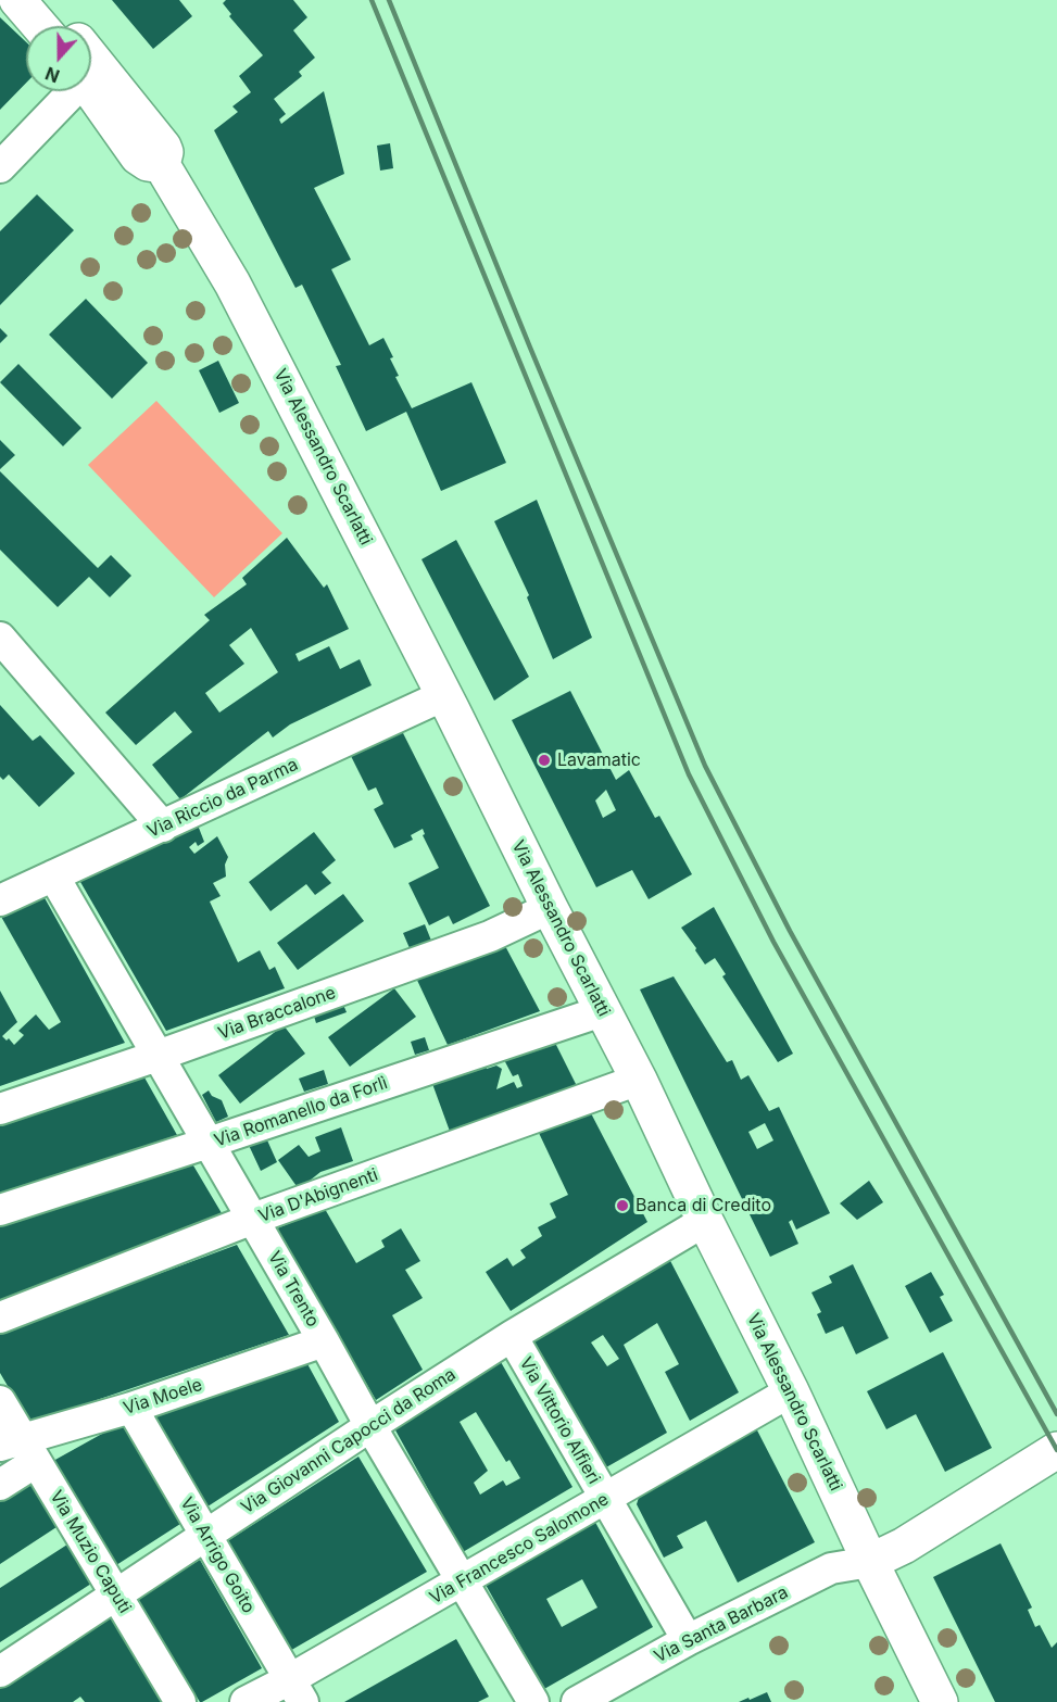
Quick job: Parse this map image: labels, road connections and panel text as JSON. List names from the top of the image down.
{
  "streets": {
    "main road": ["Via Alessandro Scarlatti"],
    "street": [
      "Via Riccio da Parma",
      "Via Braccalone",
      "Via Romanello da Forlì",
      "Via D'Abignenti",
      "Via Trento",
      "Via Moele",
      "Via Vittorio Alfieri",
      "Via Giovanni Capocci da Roma",
      "Via Francesco Salomone",
      "Via Muzio Caputi",
      "Via Arrigo Goito",
      "Via Santa Barbara"
    ]
  },
  "crossings": [
    ["Via Alessandro Scarlatti", "Via Riccio da Parma"],
    ["Via Alessandro Scarlatti", "Via Braccalone"],
    ["Via Alessandro Scarlatti", "Via Romanello da Forlì"],
    ["Via Alessandro Scarlatti", "Via D'Abignenti"],
    ["Via Alessandro Scarlatti", "Via Giovanni Capocci da Roma"],
    ["Via Alessandro Scarlatti", "Via Francesco Salomone"],
    ["Via Alessandro Scarlatti", "Via Santa Barbara"],
    ["Via Riccio da Parma", "Via Trento"],
    ["Via Braccalone", "Via Trento"],
    ["Via Romanello da Forlì", "Via Trento"],
    ["Via D'Abignenti", "Via Trento"],
    ["Via Trento", "Via Moele"],
    ["Via Trento", "Via Giovanni Capocci da Roma"],
    ["Via Trento", "Via Francesco Salomone"],
    ["Via Moele", "Via Muzio Caputi"],
    ["Via Moele", "Via Arrigo Goito"],
    ["Via Vittorio Alfieri", "Via Giovanni Capocci da Roma"],
    ["Via Vittorio Alfieri", "Via Francesco Salomone"],
    ["Via Vittorio Alfieri", "Via Santa Barbara"],
    ["Via Giovanni Capocci da Roma", "Via Muzio Caputi"],
    ["Via Giovanni Capocci da Roma", "Via Arrigo Goito"],
    ["Via Francesco Salomone", "Via Arrigo Goito"]
  ],
  "places": ["Lavamatic", "Banca di Credito"],
  "north": "bottom"
}
